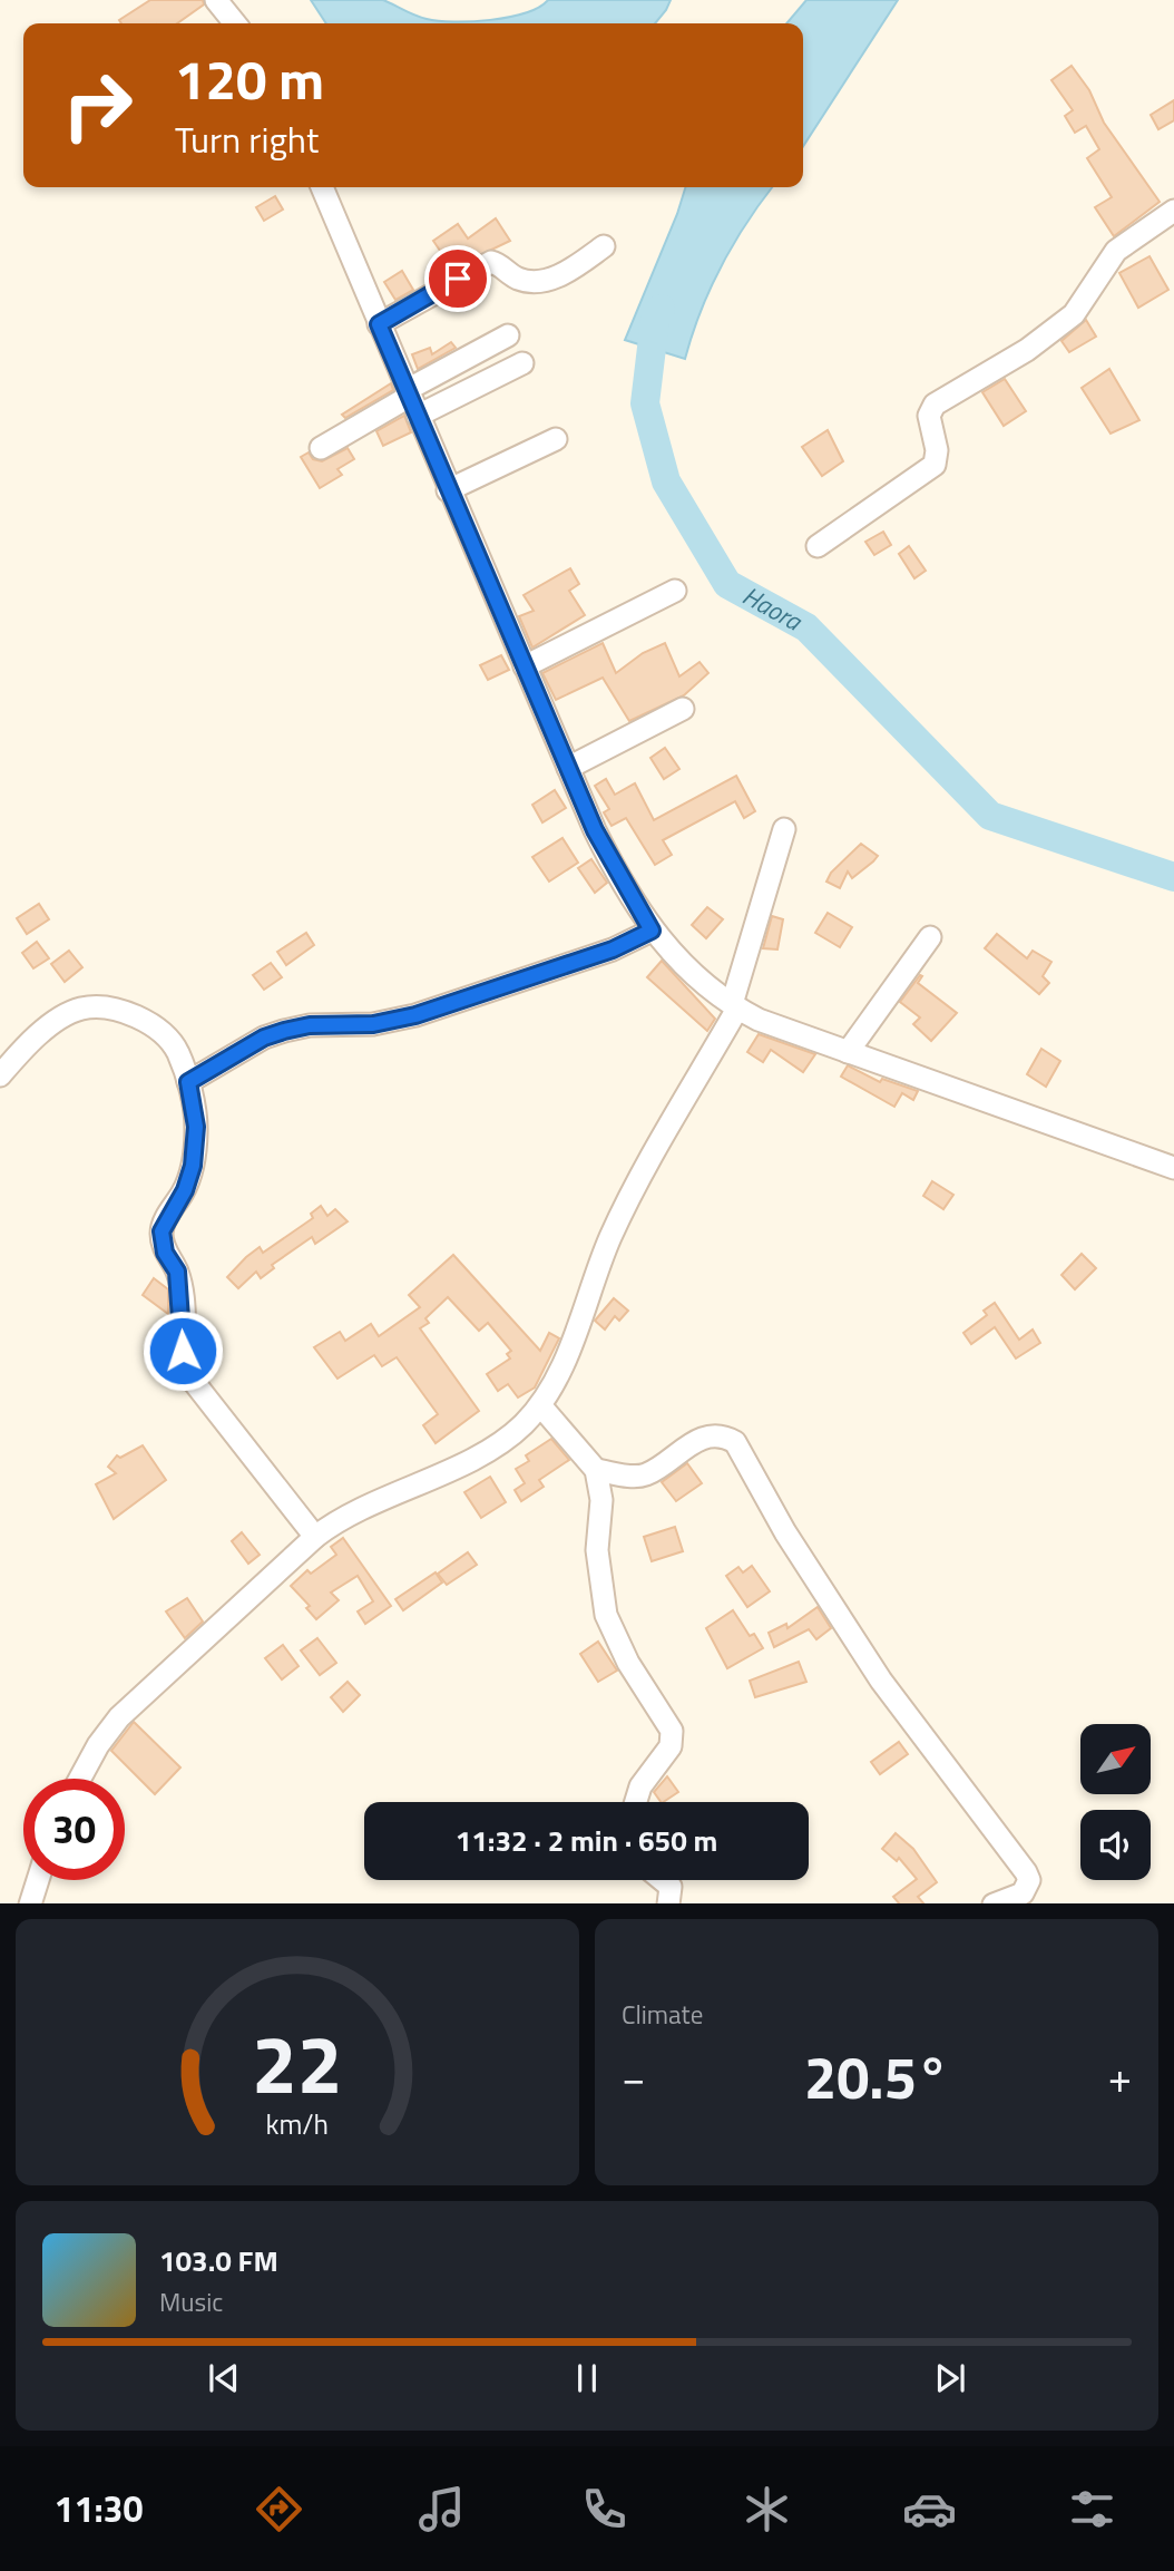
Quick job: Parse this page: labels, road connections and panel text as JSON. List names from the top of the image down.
{
  "water": ["Haora"],
  "north": "top right",
  "page": {
    "turn": ["120 m", "Turn right"],
    "limit": "30",
    "trip": "11:32 · 2 min · 650 m",
    "tile": "Climate",
    "heat": ["−", "20.5°", "+"],
    "song": ["103.0 FM", "Music"],
    "tabs": "11:30",
    "gauge": ["22", "km/h"]
  }
}
